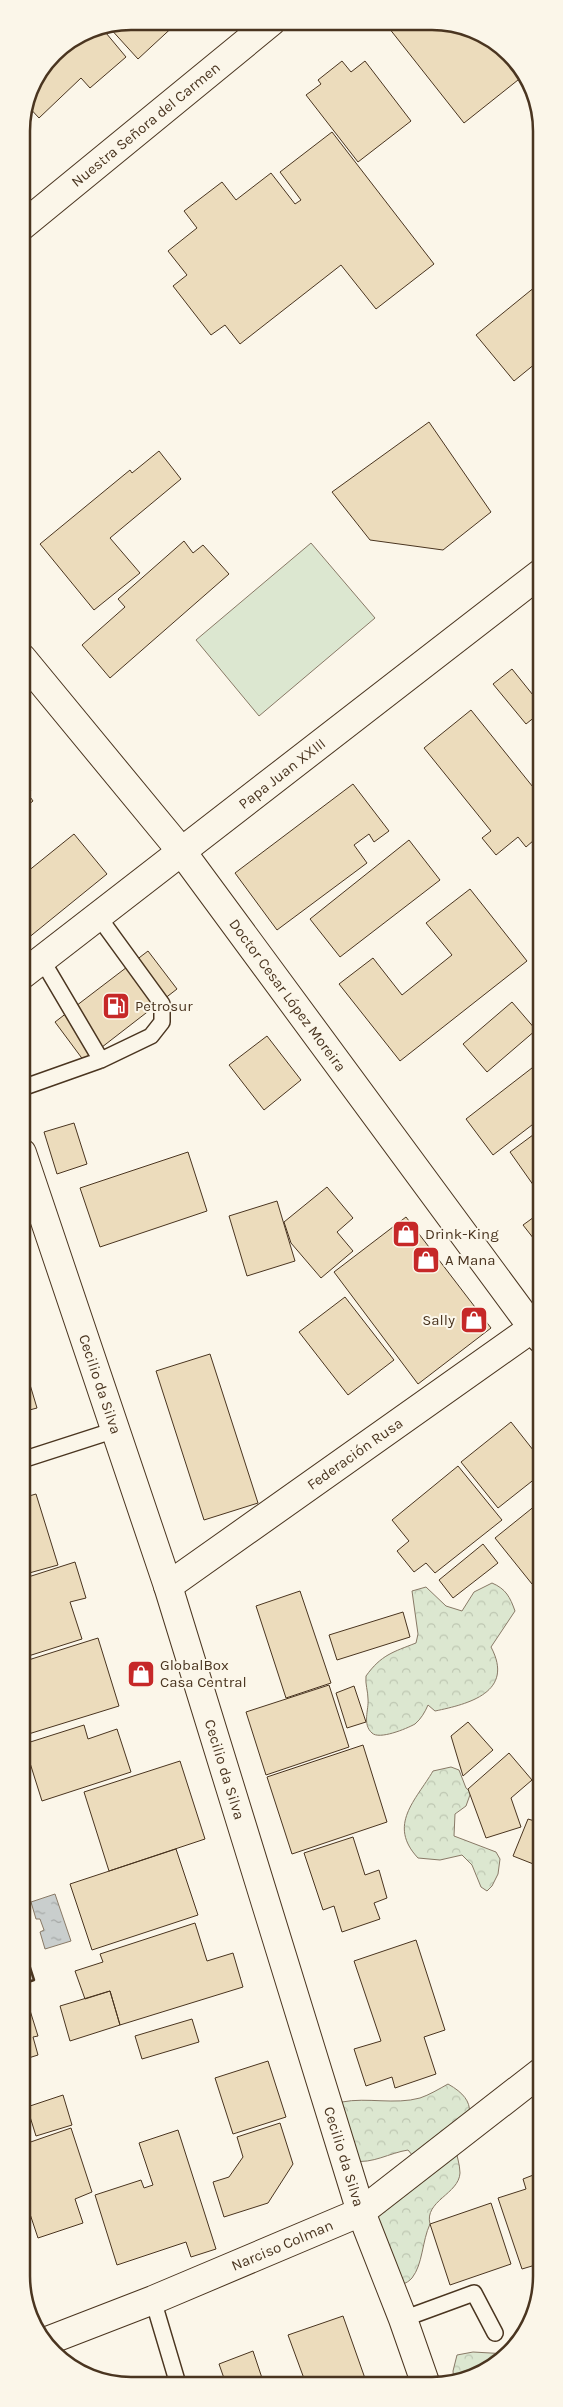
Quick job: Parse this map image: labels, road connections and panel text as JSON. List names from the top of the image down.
{
  "streets": {
    "street": [
      "Nuestra Señora del Carmen",
      "Papa Juan XXIII",
      "Doctor Cesar López Moreira",
      "Cecilio da Silva",
      "Federación Rusa",
      "Narciso Colman"
    ]
  },
  "crossings": [
    ["Papa Juan XXIII", "Doctor Cesar López Moreira"],
    ["Cecilio da Silva", "Federación Rusa"],
    ["Cecilio da Silva", "Narciso Colman"]
  ],
  "places": {
    "fuel station": ["Petrosur"],
    "shop": [
      "Drink-King",
      "A Mana",
      "Sally",
      "GlobalBox Casa Central"
    ]
  }
}
